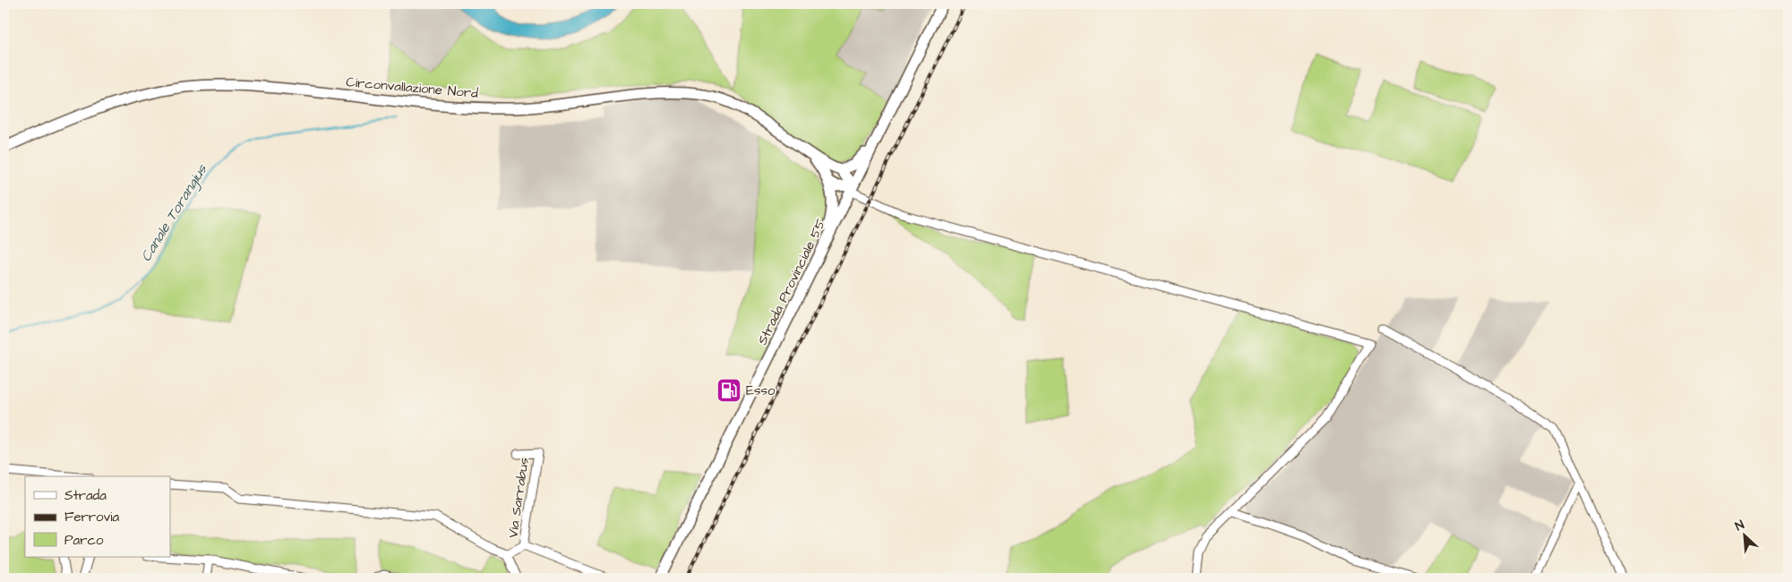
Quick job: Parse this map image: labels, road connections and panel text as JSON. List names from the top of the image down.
{
  "streets": {
    "main road": ["Circonvallazione Nord", "Strada Provinciale 55"],
    "street": ["Via Sarrabus"]
  },
  "crossings": [
    ["Circonvallazione Nord", "Strada Provinciale 55"]
  ],
  "water": ["Canale Torangius"],
  "places": {
    "fuel station": ["Esso"]
  },
  "legend": ["Strada", "Ferrovia", "Parco"],
  "north": "top left"
}
